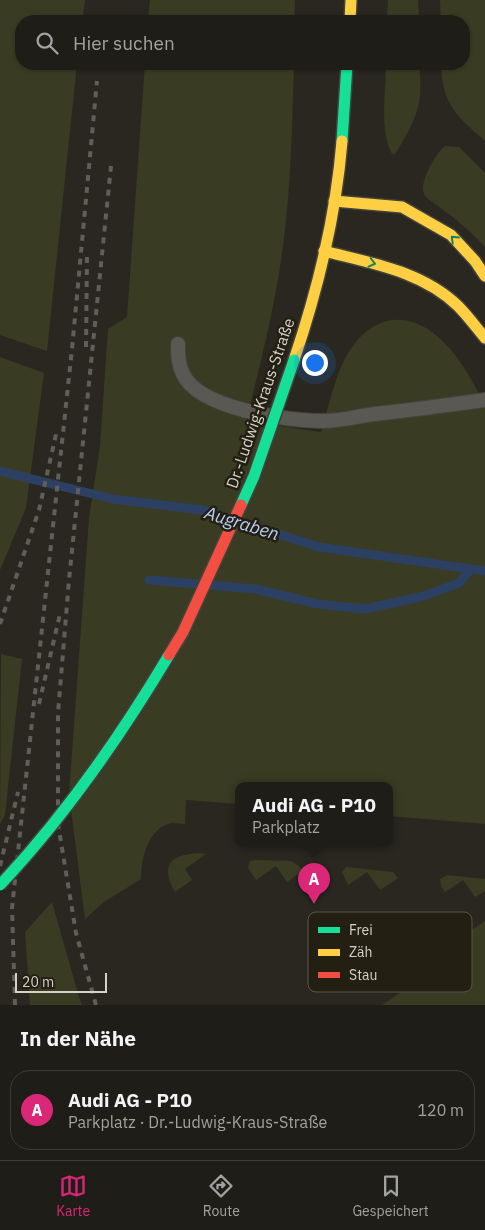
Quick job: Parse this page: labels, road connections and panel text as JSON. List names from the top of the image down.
{
  "streets": {
    "main road": ["Dr.-Ludwig-Kraus-Straße"]
  },
  "water": ["Augraben"],
  "legend": ["Frei", "Zäh", "Stau"],
  "scale_bar": "20 m",
  "page": {
    "search": "Hier suchen",
    "popup": ["Audi AG - P10", "Parkplatz"],
    "pins": "A",
    "scale": "20 m",
    "heading": "In der Nähe",
    "list": [
      {
        "mark": "A",
        "name": "Audi AG - P10",
        "note": "Parkplatz · Dr.-Ludwig-Kraus-Straße",
        "value": "120 m"
      }
    ],
    "nav": ["Karte", "Route", "Gespeichert"]
  }
}
